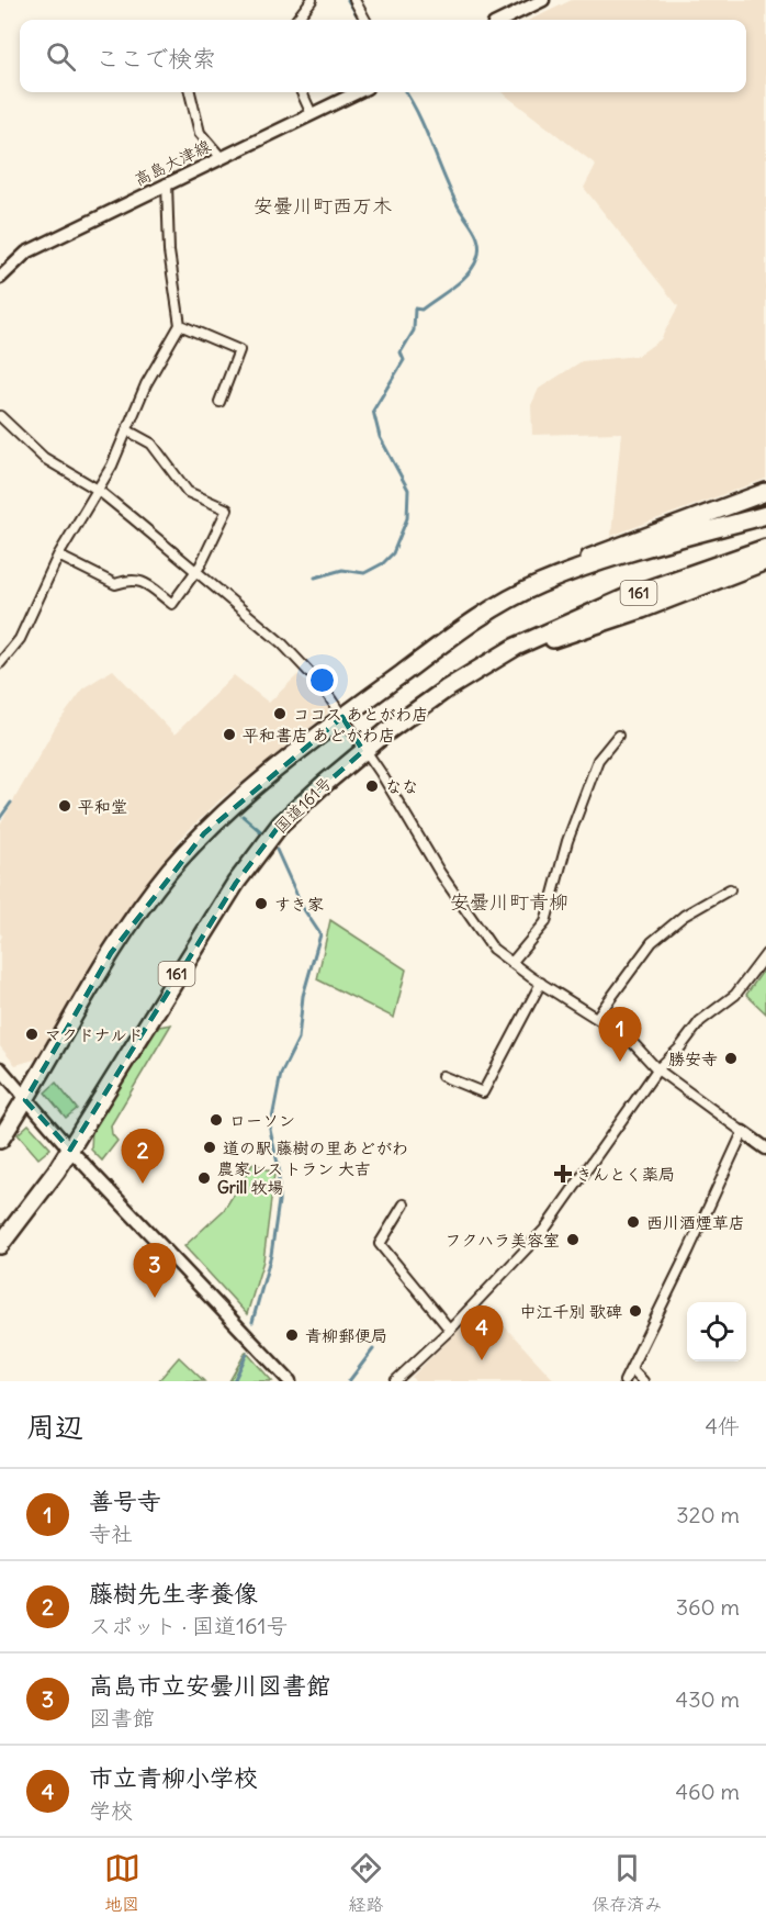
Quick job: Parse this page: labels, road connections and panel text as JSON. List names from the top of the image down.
{
  "streets": {
    "highway": ["161", "国道161号"],
    "main road": ["高島大津線"]
  },
  "districts": ["安曇川町西万木", "安曇川町青柳"],
  "places": {
    "other": [
      "ココス あとがわ店",
      "平和書店 あどがわ店",
      "なな",
      "平和堂",
      "すき家",
      "マクドナルド",
      "勝安寺",
      "ローソン",
      "道の駅 藤樹の里あどがわ",
      "農家レストラン 大吉 Grill 牧場",
      "西川酒煙草店",
      "フクハラ美容室",
      "中江千別 歌碑",
      "青柳郵便局"
    ],
    "health": ["きんとく薬局"]
  },
  "page": {
    "search": "ここで検索",
    "pins": [
      "1",
      "2",
      "3",
      "4"
    ],
    "heading": ["周辺", "4件"],
    "list": [
      {
        "mark": "1",
        "name": "善号寺",
        "note": "寺社",
        "value": "320 m"
      },
      {
        "mark": "2",
        "name": "藤樹先生孝養像",
        "note": "スポット · 国道161号",
        "value": "360 m"
      },
      {
        "mark": "3",
        "name": "高島市立安曇川図書館",
        "note": "図書館",
        "value": "430 m"
      },
      {
        "mark": "4",
        "name": "市立青柳小学校",
        "note": "学校",
        "value": "460 m"
      }
    ],
    "nav": ["地図", "経路", "保存済み"]
  }
}
